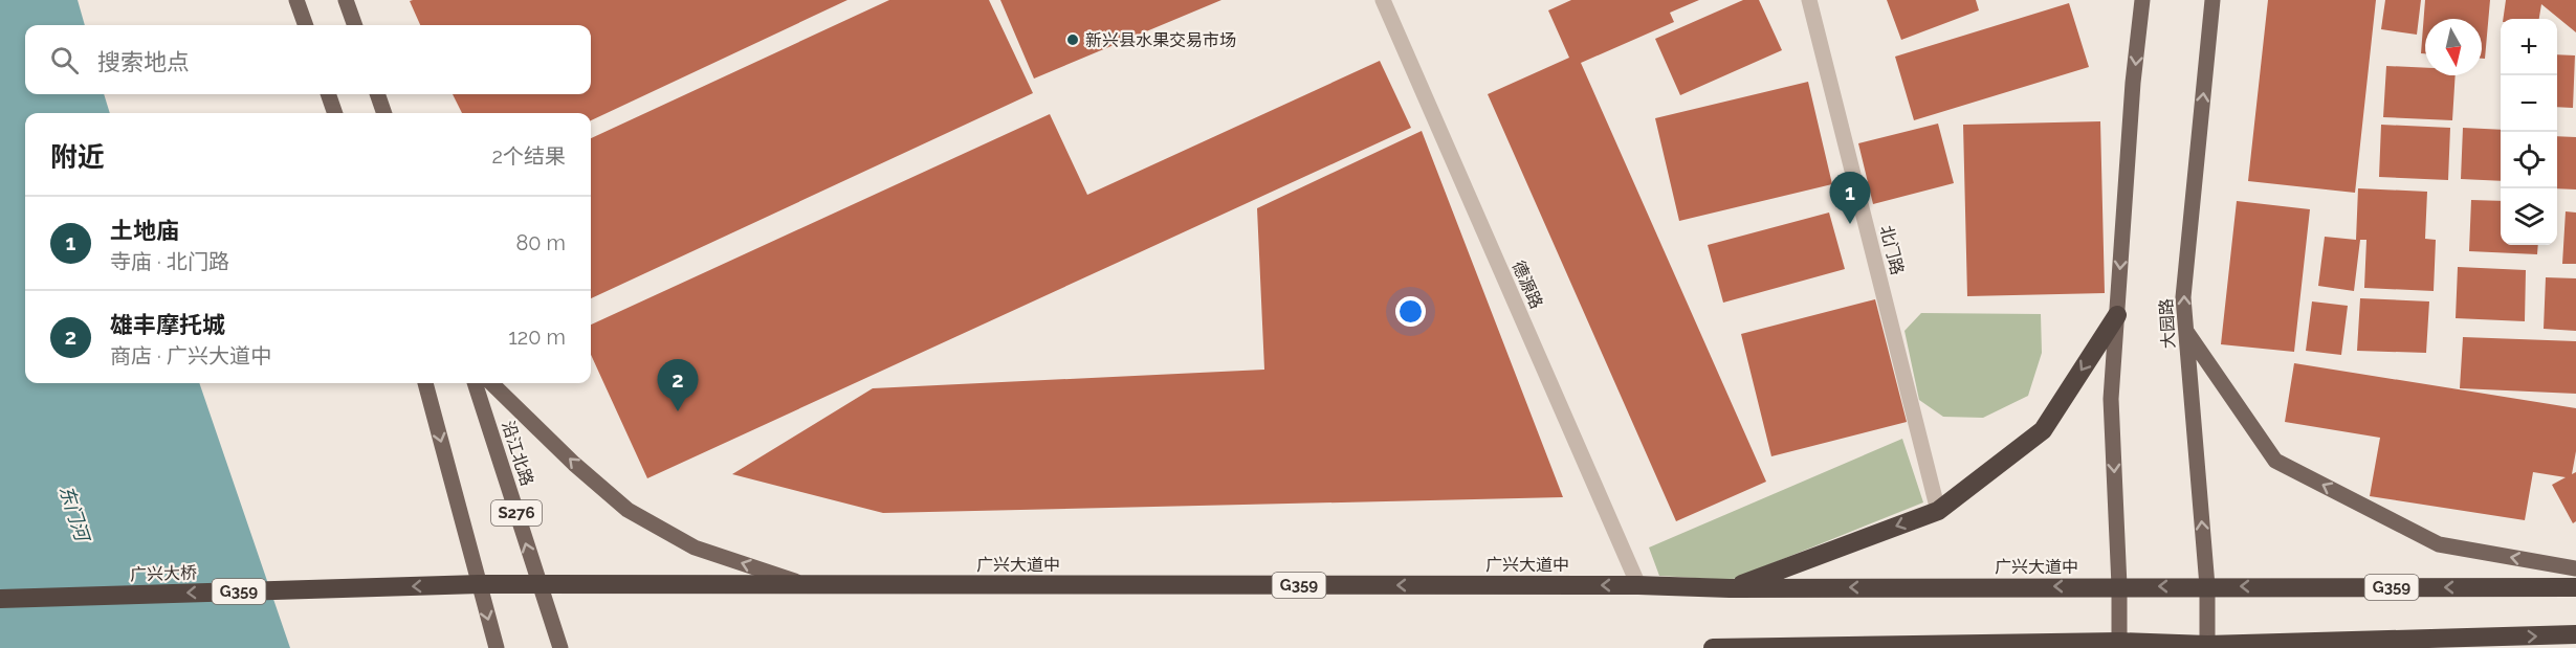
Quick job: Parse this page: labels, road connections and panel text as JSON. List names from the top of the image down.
{
  "streets": {
    "highway": ["广兴大道中", "广兴大桥", "G359"],
    "main road": ["大园路", "沿江北路", "S276"],
    "street": ["北门路", "德源路"]
  },
  "crossings": [
    ["德源路", "广兴大道中"],
    ["大园路", "广兴大道中"],
    ["沿江北路", "广兴大道中"],
    ["广兴大道中", "广兴大桥"]
  ],
  "one_way": ["广兴大桥"],
  "water": ["东门河"],
  "places": ["新兴县水果交易市场"],
  "north": "bottom",
  "page": {
    "map_buttons": ["+", "−"],
    "search": "搜索地点",
    "heading": ["附近", "2个结果"],
    "pins": ["1", "2"],
    "list": [
      {
        "mark": "1",
        "name": "土地庙",
        "note": "寺庙 · 北门路",
        "value": "80 m"
      },
      {
        "mark": "2",
        "name": "雄丰摩托城",
        "note": "商店 · 广兴大道中",
        "value": "120 m"
      }
    ]
  }
}
